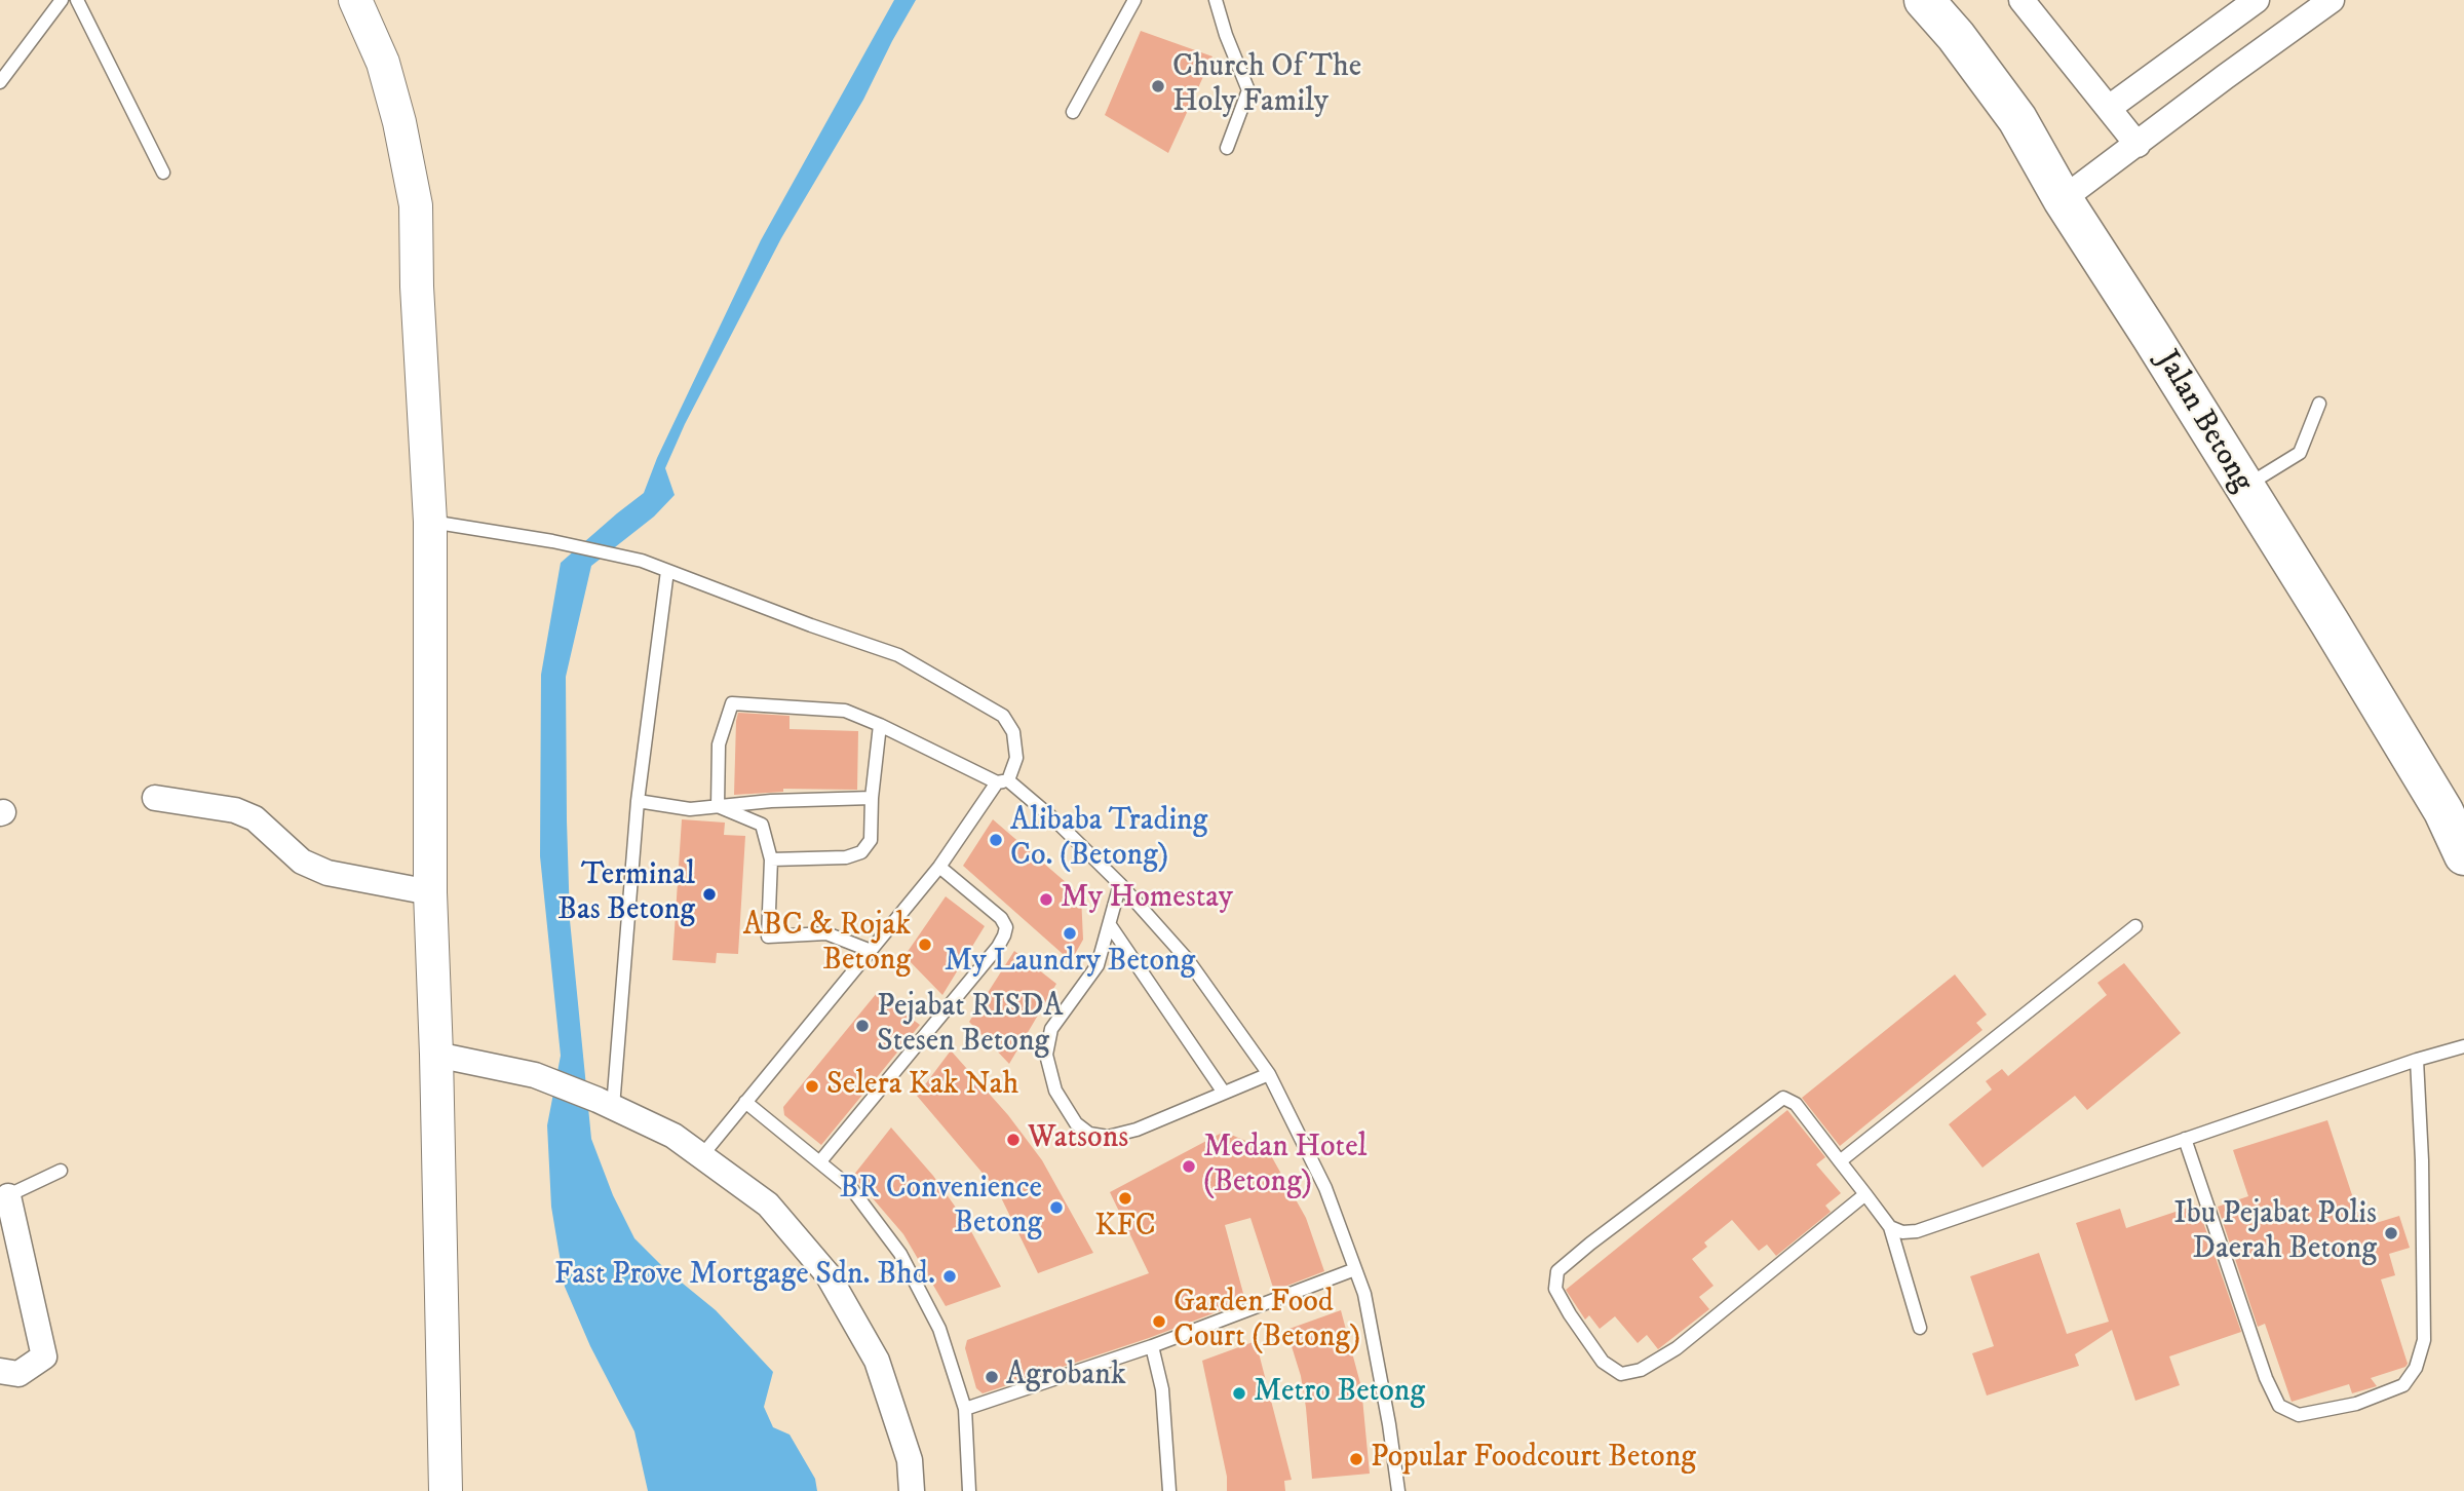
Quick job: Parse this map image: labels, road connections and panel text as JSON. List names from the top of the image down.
{
  "streets": {
    "main road": ["Jalan Betong"]
  },
  "places": [
    "Church Of The Holy Family",
    "Alibaba Trading Co. (Betong)",
    "Terminal Bas Betong",
    "My Homestay",
    "My Laundry Betong",
    "ABC & Rojak Betong",
    "Pejabat RISDA Stesen Betong",
    "Selera Kak Nah",
    "Watsons",
    "Medan Hotel (Betong)",
    "KFC",
    "BR Convenience Betong",
    "Ibu Pejabat Polis Daerah Betong",
    "Fast Prove Mortgage Sdn. Bhd.",
    "Garden Food Court (Betong)",
    "Agrobank",
    "Metro Betong",
    "Popular Foodcourt Betong"
  ]
}
